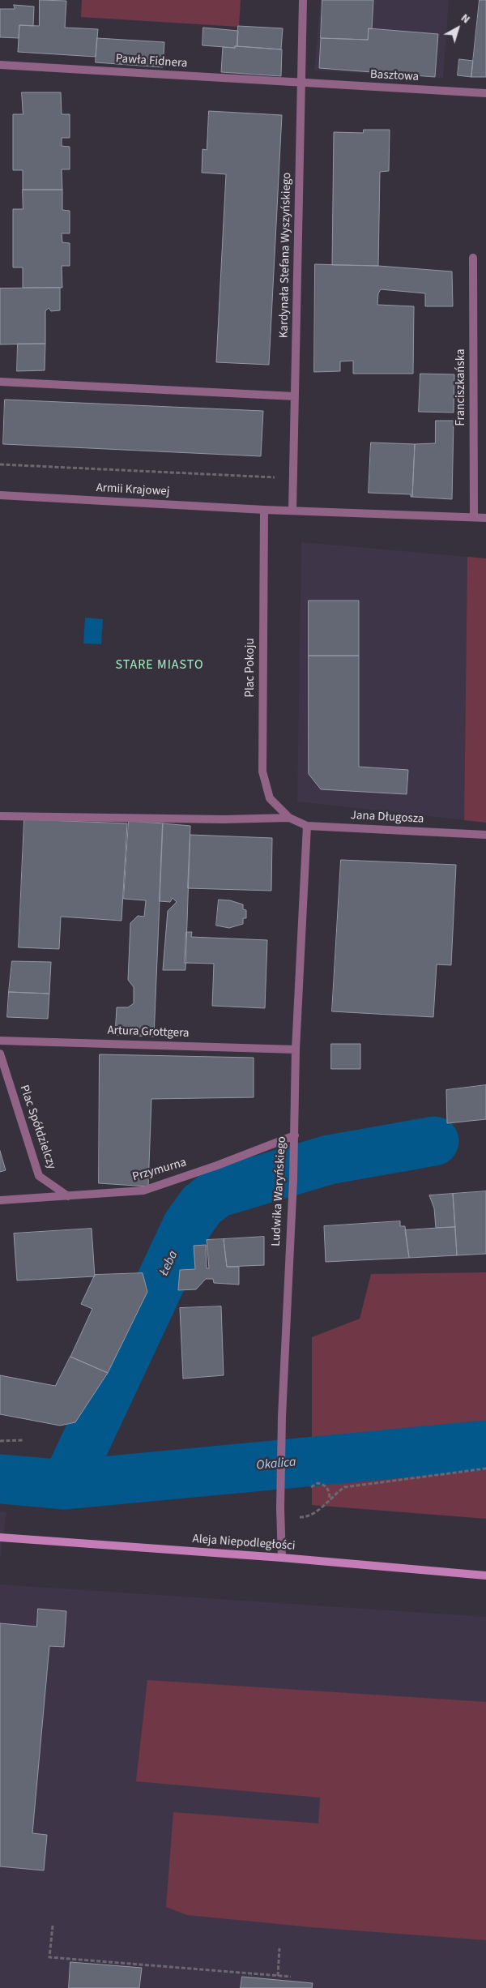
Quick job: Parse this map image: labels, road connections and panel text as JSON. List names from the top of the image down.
{
  "streets": {
    "main road": ["Aleja Niepodległości"],
    "street": [
      "Pawła Fidnera",
      "Basztowa",
      "Kardynała Stefana Wyszyńskiego",
      "Franciszkańska",
      "Armii Krajowej",
      "Plac Pokoju",
      "Jana Długosza",
      "Artura Grottgera",
      "Plac Spółdzielczy",
      "Przymurna",
      "Ludwika Waryńskiego"
    ]
  },
  "crossings": [
    ["Pawła Fidnera", "Basztowa"],
    ["Pawła Fidnera", "Kardynała Stefana Wyszyńskiego"],
    ["Basztowa", "Kardynała Stefana Wyszyńskiego"],
    ["Armii Krajowej", "Plac Pokoju"],
    ["Plac Pokoju", "Jana Długosza"],
    ["Jana Długosza", "Ludwika Waryńskiego"],
    ["Artura Grottgera", "Ludwika Waryńskiego"],
    ["Plac Spółdzielczy", "Przymurna"],
    ["Przymurna", "Ludwika Waryńskiego"],
    ["Ludwika Waryńskiego", "Aleja Niepodległości"]
  ],
  "districts": ["STARE MIASTO"],
  "water": ["Łeba", "Okalica"],
  "north": "top right"
}
